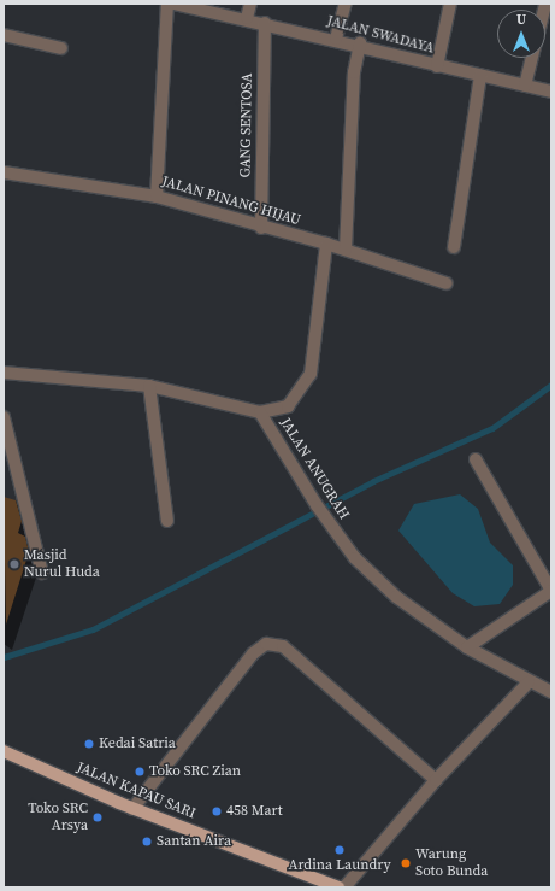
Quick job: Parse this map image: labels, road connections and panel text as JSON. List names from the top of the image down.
{
  "streets": {
    "main road": ["JALAN KAPAU SARI"],
    "street": [
      "JALAN SWADAYA",
      "GANG SENTOSA",
      "JALAN PINANG HIJAU",
      "JALAN ANUGRAH"
    ]
  },
  "crossings": [
    ["JALAN SWADAYA", "GANG SENTOSA"],
    ["GANG SENTOSA", "JALAN PINANG HIJAU"]
  ],
  "places": [
    "Masjid Nurul Huda",
    "Kedai Satria",
    "Toko SRC Zian",
    "458 Mart",
    "Toko SRC Arsya",
    "Santan Aira",
    "Ardina Laundry",
    "Warung Soto Bunda"
  ],
  "north": "top"
}
